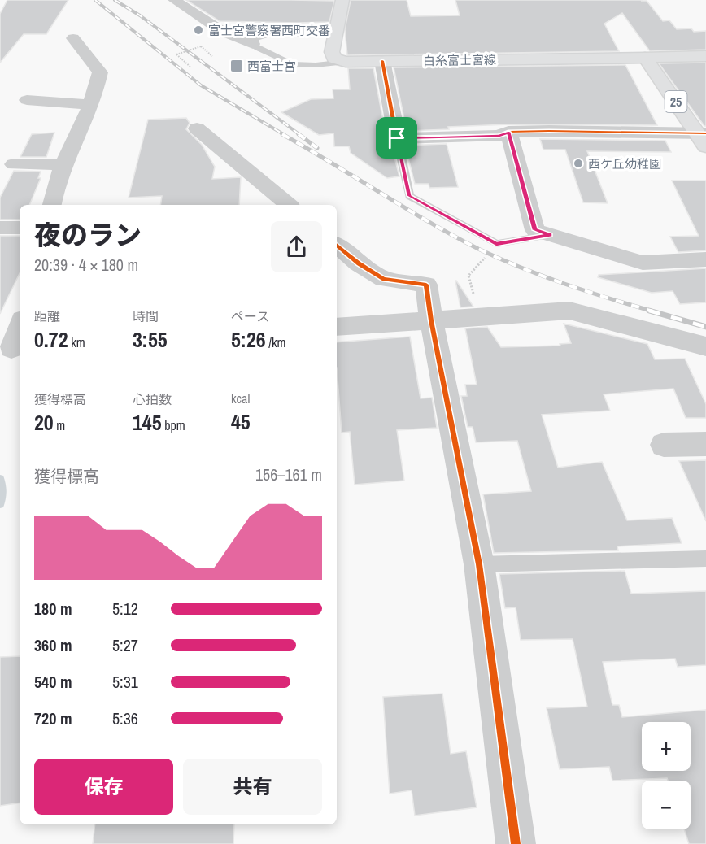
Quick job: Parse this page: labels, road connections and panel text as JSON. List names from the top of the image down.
{
  "streets": {
    "main road": ["白糸富士宮線", "25"]
  },
  "crossings": [
    ["白糸富士宮線", "25"]
  ],
  "places": {
    "other": ["富士宮警察署西町交番", "西ケ丘幼稚園"],
    "transit": ["西富士宮"]
  },
  "page": {
    "heading": ["夜のラン", "20:39 · 4 × 180 m"],
    "stats": [
      ["距離", "0.72 km"],
      ["時間", "3:55"],
      ["ペース", "5:26 /km"],
      ["獲得標高", "20 m"],
      ["心拍数", "145 bpm"],
      ["kcal", "45"]
    ],
    "chart": ["獲得標高", "156–161 m"],
    "list": [
      {
        "name": "180 m",
        "note": "5:12"
      },
      {
        "name": "360 m",
        "note": "5:27"
      },
      {
        "name": "540 m",
        "note": "5:31"
      },
      {
        "name": "720 m",
        "note": "5:36"
      }
    ],
    "map_buttons": ["+", "−"],
    "buttons": ["保存", "共有"]
  }
}
